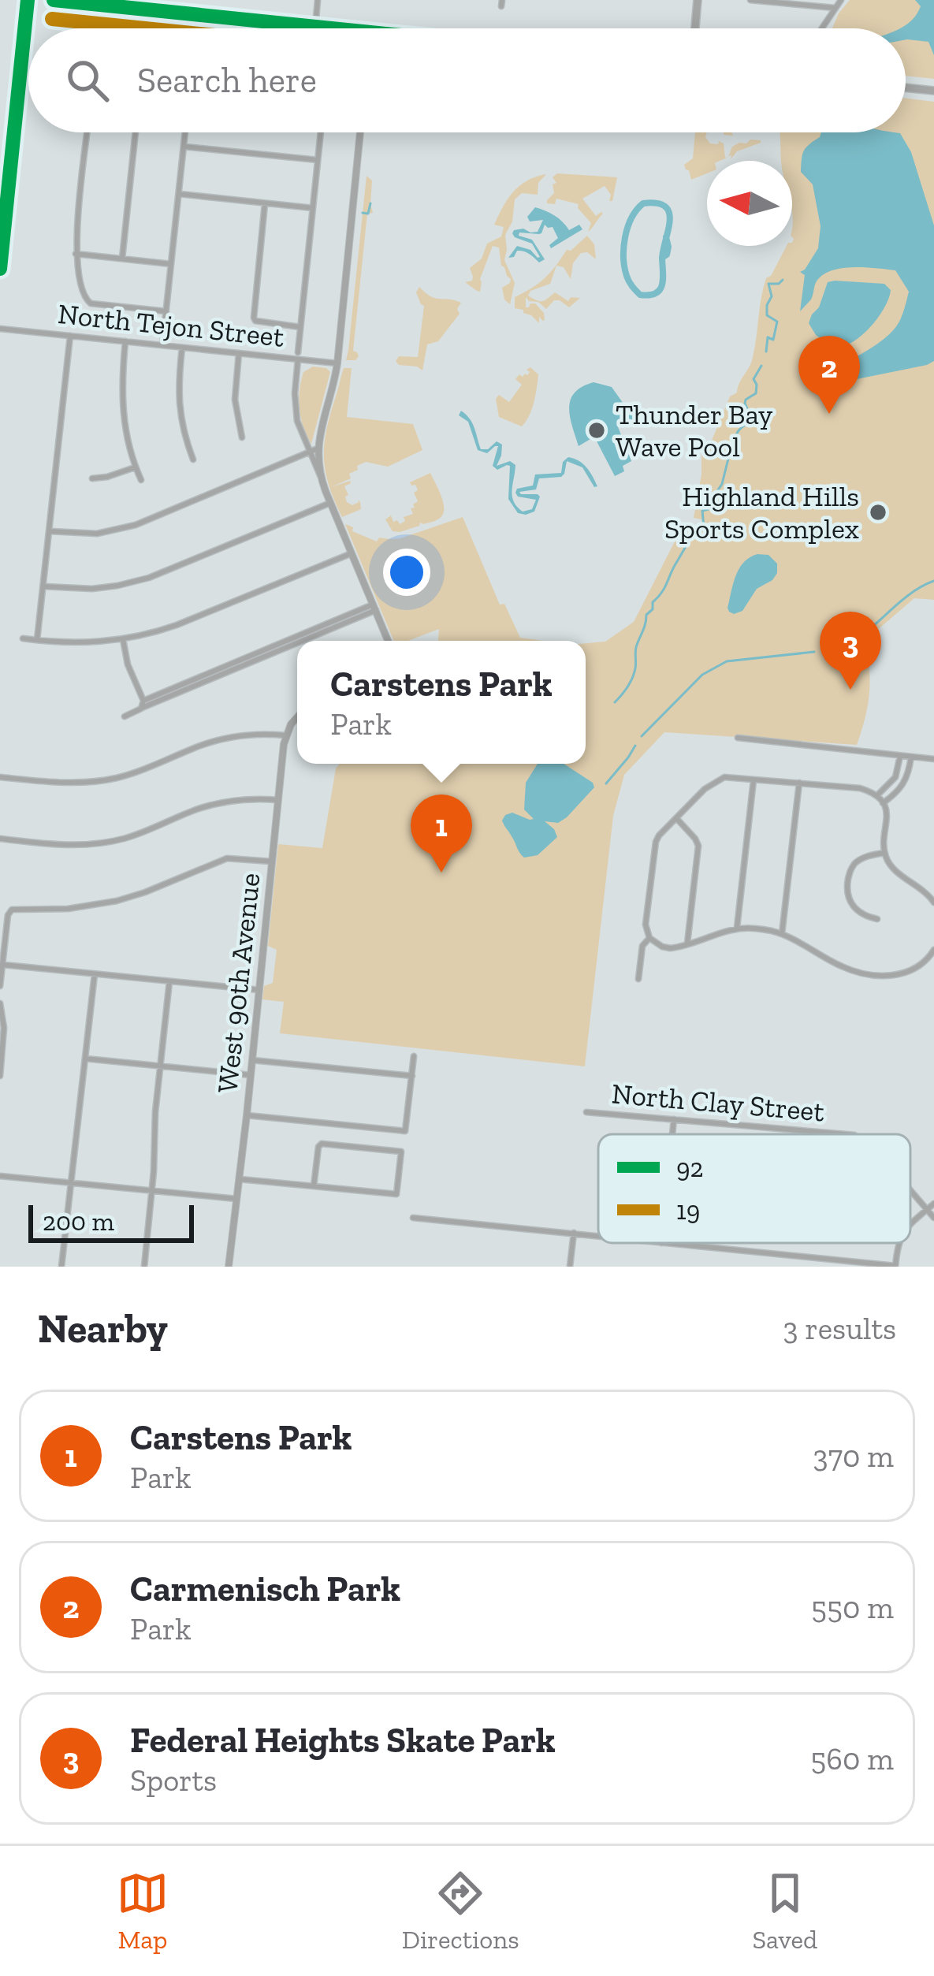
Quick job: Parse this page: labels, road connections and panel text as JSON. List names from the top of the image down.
{
  "streets": {
    "street": ["North Tejon Street", "West 90th Avenue", "North Clay Street"]
  },
  "places": ["Thunder Bay Wave Pool", "Highland Hills Sports Complex"],
  "lines": ["transit line 92", "transit line 19"],
  "legend": ["92", "19"],
  "scale_bar": "200 m",
  "north": "left",
  "page": {
    "search": "Search here",
    "pins": ["2", "3", "1"],
    "popup": ["Carstens Park", "Park"],
    "scale": "200 m",
    "heading": ["Nearby", "3 results"],
    "list": [
      {
        "mark": "1",
        "name": "Carstens Park",
        "note": "Park",
        "value": "370 m"
      },
      {
        "mark": "2",
        "name": "Carmenisch Park",
        "note": "Park",
        "value": "550 m"
      },
      {
        "mark": "3",
        "name": "Federal Heights Skate Park",
        "note": "Sports",
        "value": "560 m"
      }
    ],
    "nav": ["Map", "Directions", "Saved"]
  }
}
